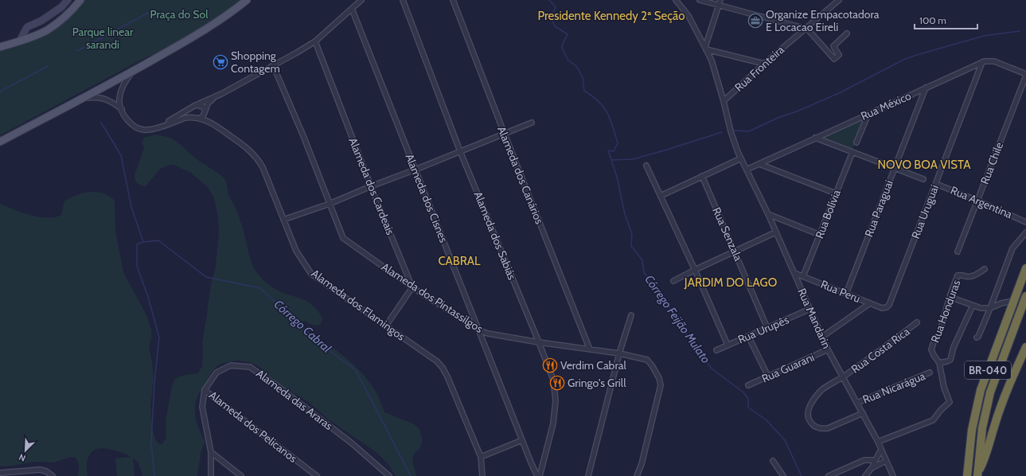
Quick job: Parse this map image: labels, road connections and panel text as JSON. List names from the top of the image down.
{
  "streets": {
    "highway": ["BR-040"],
    "street": [
      "Rua Fronteira",
      "Rua México",
      "Rua Chile",
      "Alameda dos Canários",
      "Alameda dos Cardeais",
      "Alameda dos Cisnes",
      "Rua Argentina",
      "Rua Paraguai",
      "Rua Uruguai",
      "Rua Bolívia",
      "Rua Senzala",
      "Alameda dos Sabiás",
      "Rua Peru",
      "Alameda dos Pintassilgos",
      "Alameda dos Flamingos",
      "Rua Honduras",
      "Rua Mandarin",
      "Rua Urupês",
      "Rua Costa Rica",
      "Rua Guarani",
      "Rua Nicarágua",
      "Alameda das Araras",
      "Alameda dos Pelicanos"
    ]
  },
  "crossings": [
    ["Rua Fronteira", "Rua Mandarin"],
    ["Rua México", "Rua Chile"],
    ["Rua México", "Rua Paraguai"],
    ["Rua México", "Rua Uruguai"],
    ["Rua México", "Rua Mandarin"],
    ["Rua Chile", "Rua Argentina"],
    ["Alameda dos Canários", "Alameda dos Pintassilgos"],
    ["Alameda dos Cardeais", "Alameda dos Pintassilgos"],
    ["Alameda dos Cisnes", "Alameda dos Sabiás"],
    ["Alameda dos Cisnes", "Alameda dos Pintassilgos"],
    ["Rua Argentina", "Rua Uruguai"],
    ["Rua Paraguai", "Rua Peru"],
    ["Rua Uruguai", "Rua Peru"],
    ["Rua Bolívia", "Rua Peru"],
    ["Rua Senzala", "Rua Urupês"],
    ["Alameda dos Sabiás", "Alameda dos Pintassilgos"],
    ["Rua Peru", "Rua Mandarin"],
    ["Rua Honduras", "Rua Mandarin"],
    ["Rua Mandarin", "Rua Urupês"],
    ["Rua Mandarin", "Rua Costa Rica"],
    ["Rua Mandarin", "Rua Guarani"],
    ["Rua Mandarin", "Rua Nicarágua"],
    ["Alameda das Araras", "Alameda dos Pelicanos"]
  ],
  "districts": [
    "Presidente Kennedy 2ª Seção",
    "NOVO BOA VISTA",
    "CABRAL",
    "JARDIM DO LAGO"
  ],
  "water": ["Córrego Feijão Mulato", "Córrego Cabral"],
  "parks": ["Praça do Sol", "Parque linear sarandi"],
  "places": {
    "office": ["Organize Empacotadora E Locacao Eireli"],
    "supermarket": ["Shopping Contagem"],
    "restaurant": ["Verdim Cabral", "Gringo's Grill"]
  },
  "scale_bar": "100 m",
  "north": "bottom left"
}
